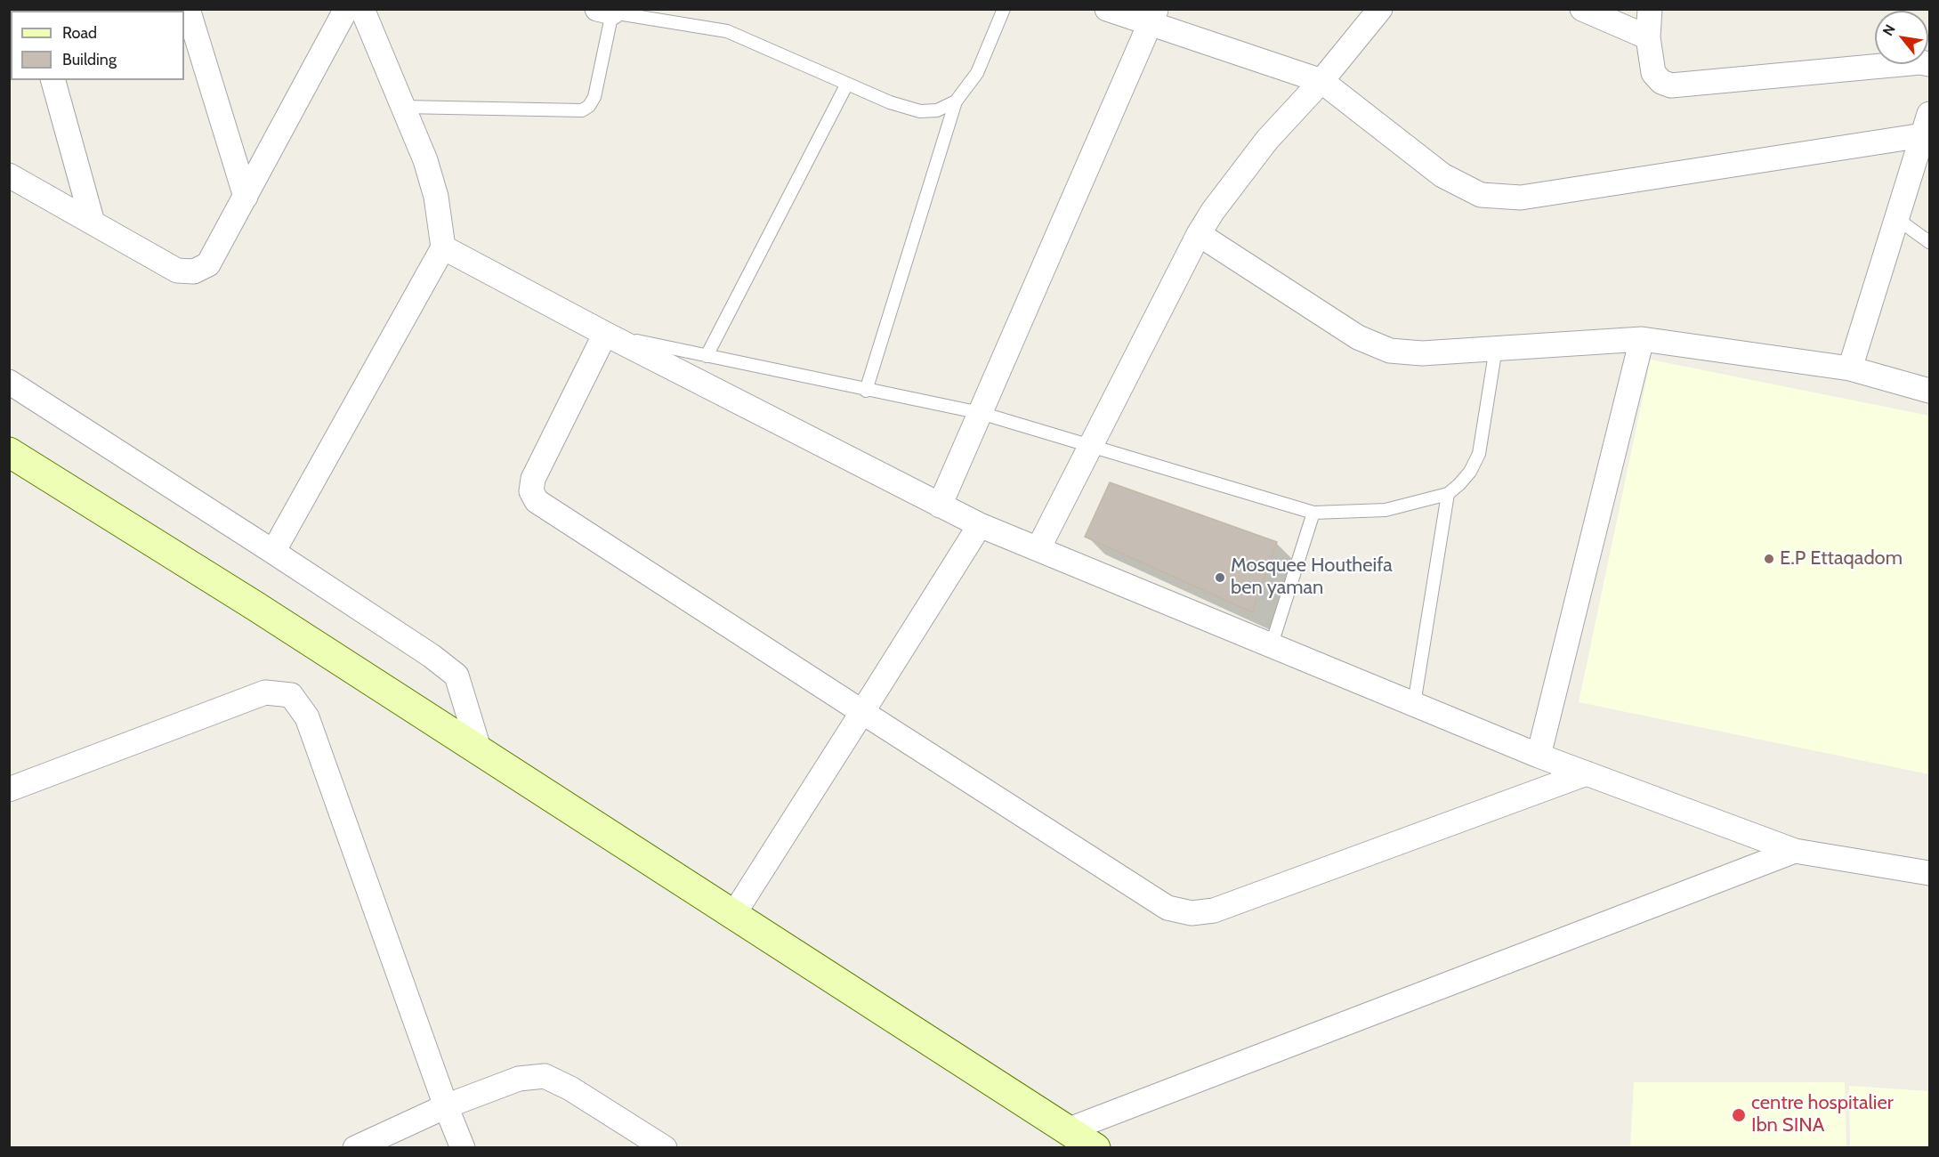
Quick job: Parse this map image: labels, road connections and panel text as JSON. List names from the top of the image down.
{
  "places": ["E.P Ettaqadom", "Mosquee Houtheifa ben yaman", "centre hospitalier Ibn SINA"],
  "legend": ["Road", "Building"],
  "north": "top left"
}
